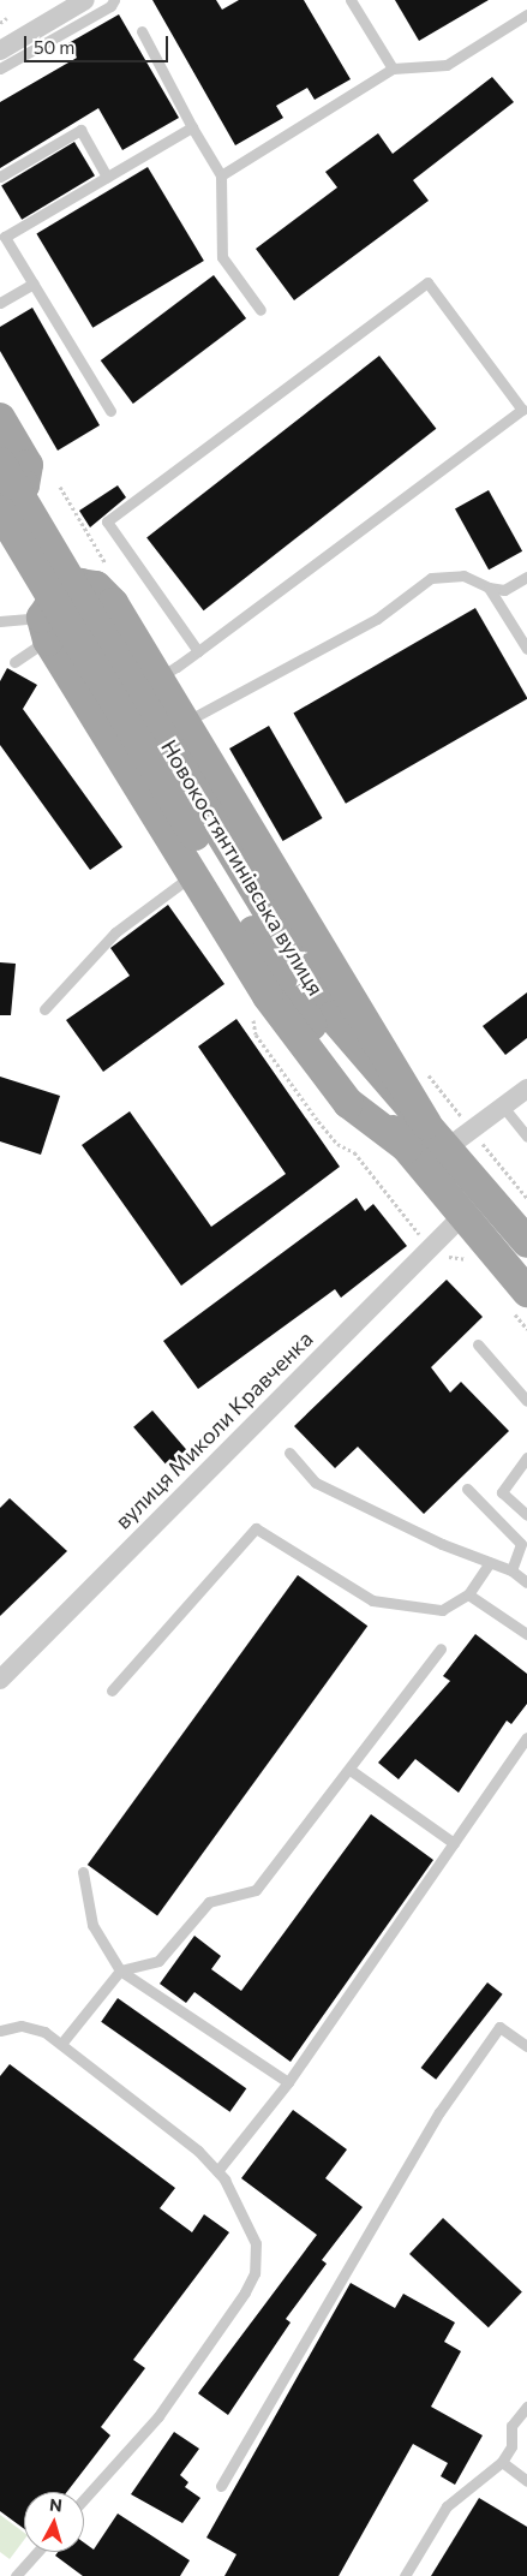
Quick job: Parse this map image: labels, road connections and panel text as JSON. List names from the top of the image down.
{
  "streets": {
    "main road": ["Новокостянтинівська вулиця"],
    "street": ["вулиця Миколи Кравченка"]
  },
  "crossings": [
    ["Новокостянтинівська вулиця", "вулиця Миколи Кравченка"]
  ],
  "scale_bar": "50 m",
  "north": "top"
}
